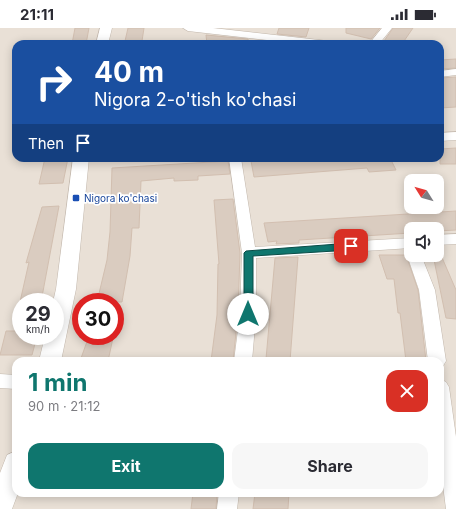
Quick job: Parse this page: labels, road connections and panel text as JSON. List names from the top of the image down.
{
  "places": {
    "transit": ["Nigora ko'chasi"]
  },
  "north": "top left",
  "page": {
    "status": "21:11",
    "turn": ["40 m", "Nigora 2-o'tish ko'chasi"],
    "then": "Then",
    "speed": "29 km/h",
    "limit": "30",
    "heading": ["1 min", "90 m · 21:12"],
    "buttons": ["Exit", "Share"]
  }
}
